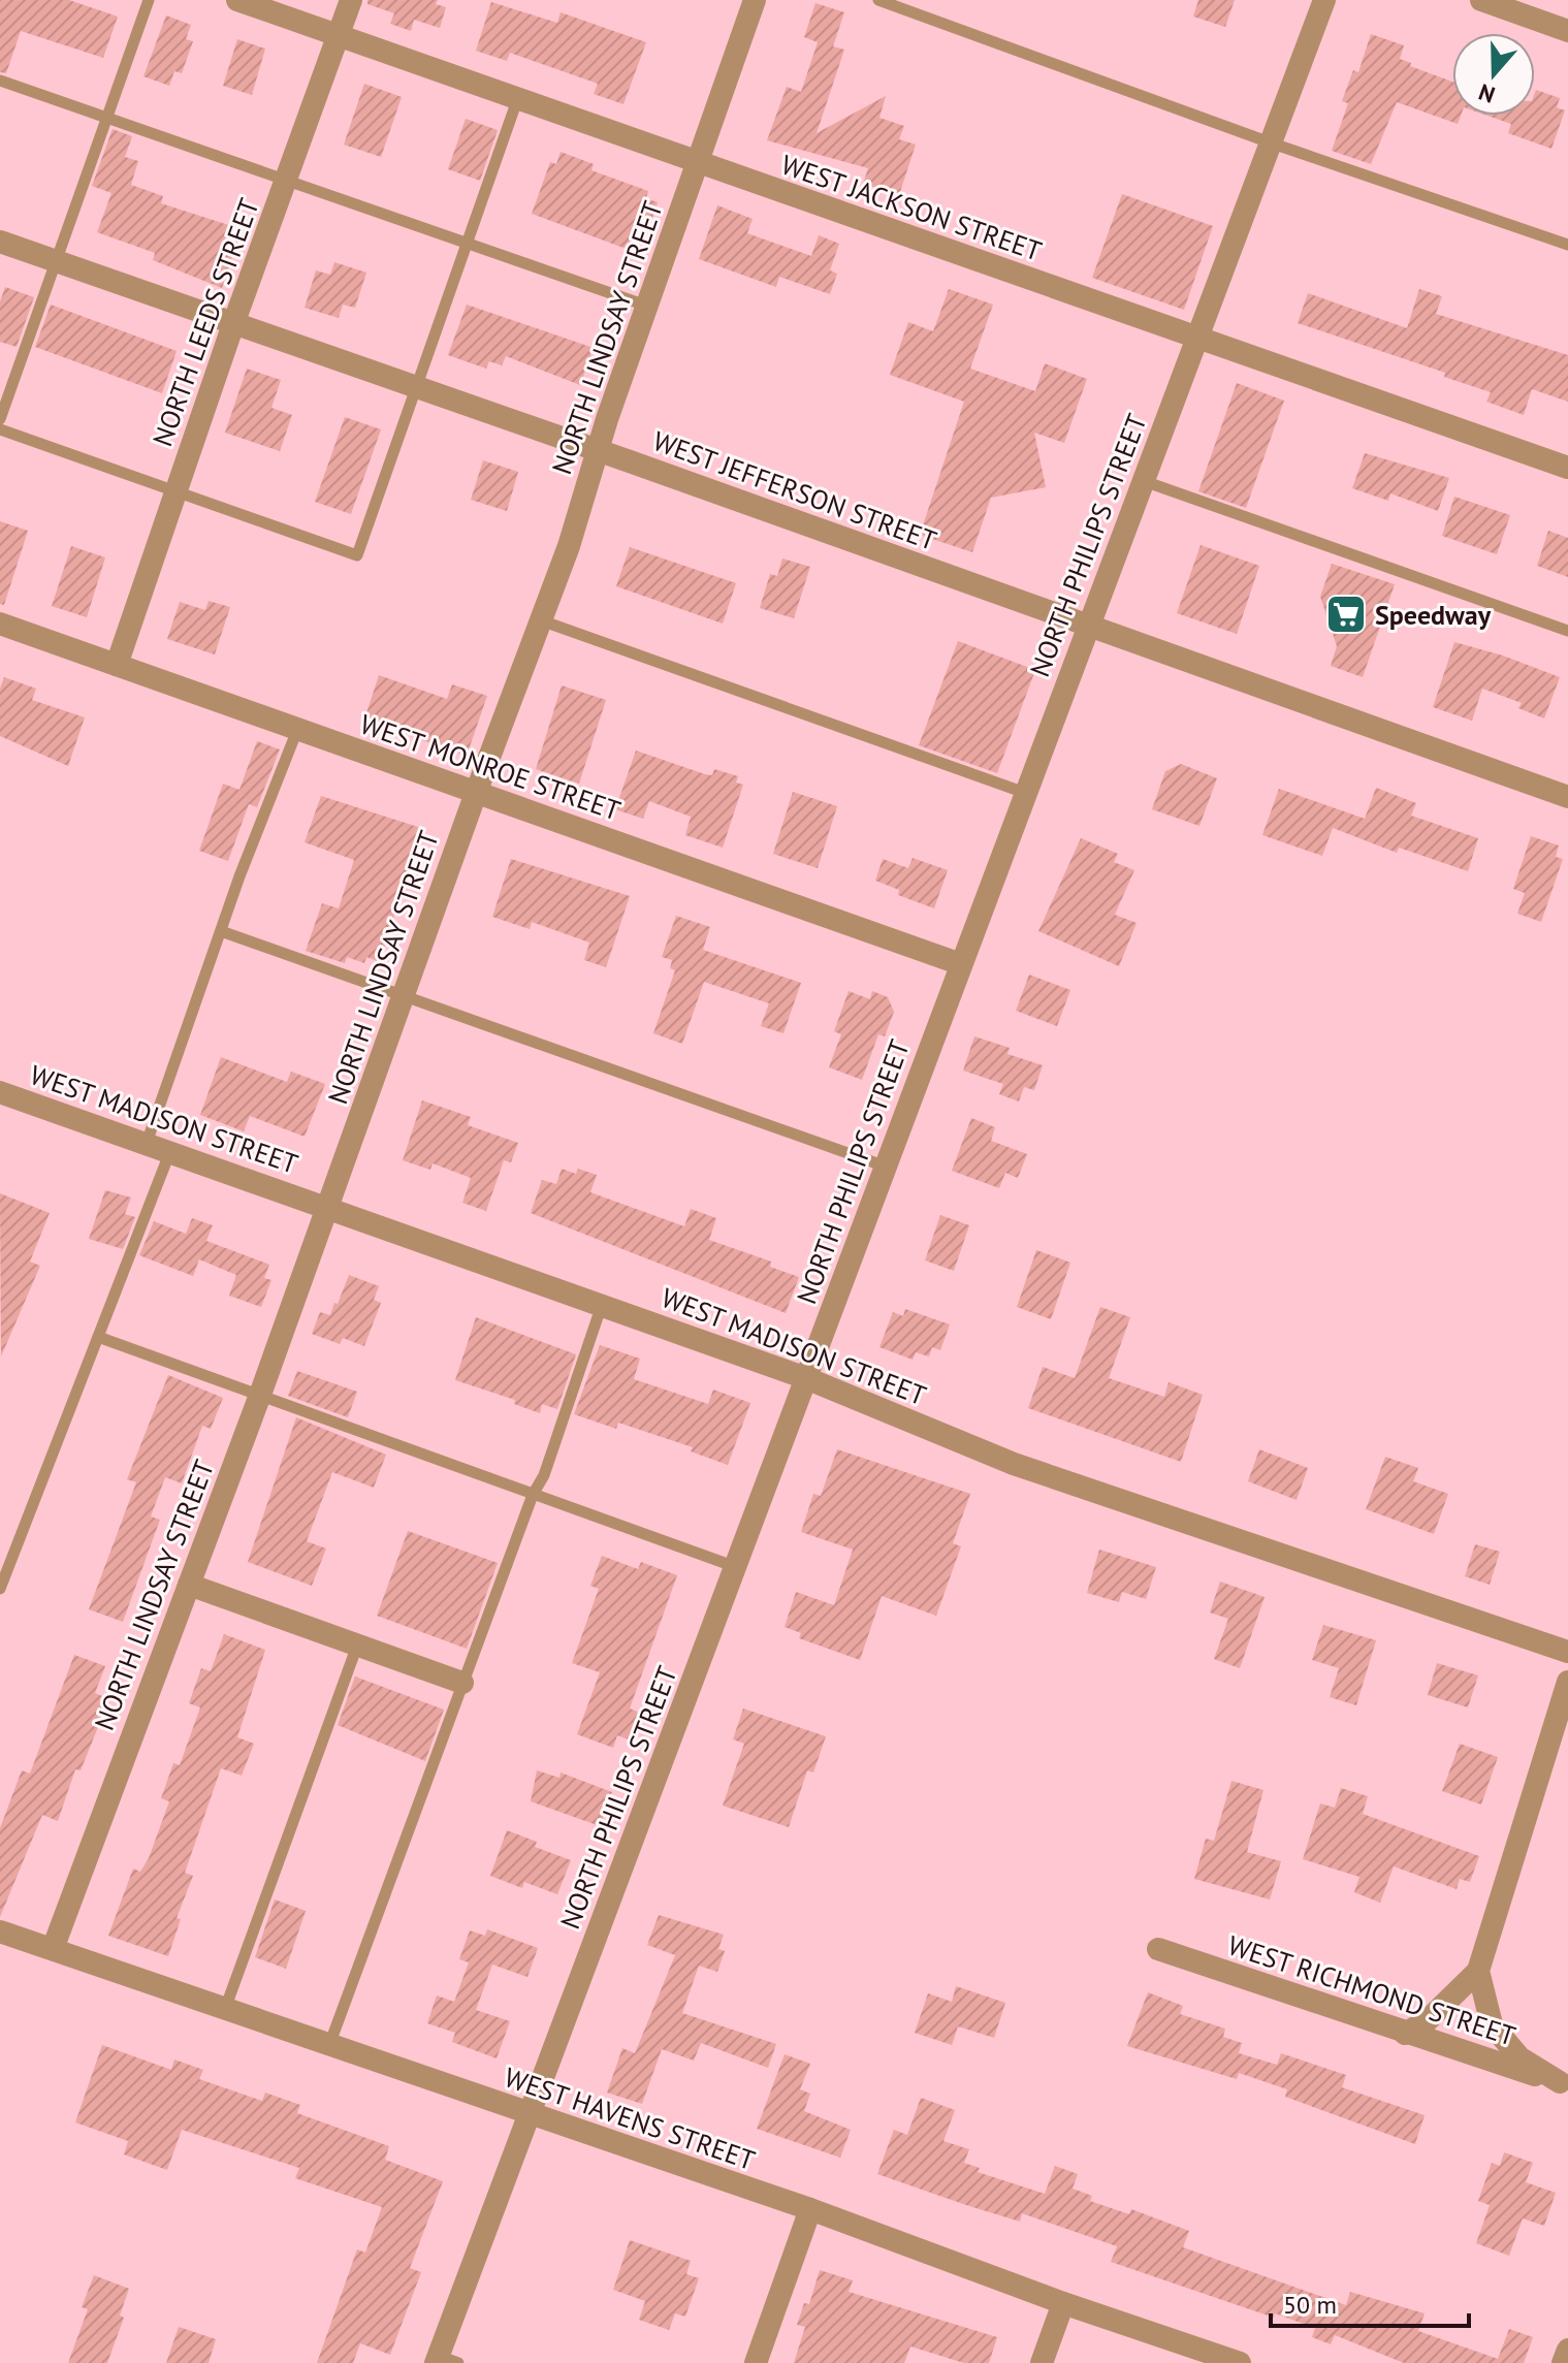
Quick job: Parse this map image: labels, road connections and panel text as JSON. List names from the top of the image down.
{
  "streets": {
    "street": [
      "WEST JACKSON STREET",
      "NORTH LEEDS STREET",
      "NORTH LINDSAY STREET",
      "WEST JEFFERSON STREET",
      "NORTH PHILIPS STREET",
      "WEST MONROE STREET",
      "WEST MADISON STREET",
      "WEST RICHMOND STREET",
      "WEST HAVENS STREET"
    ]
  },
  "crossings": [
    ["WEST JACKSON STREET", "NORTH LEEDS STREET"],
    ["WEST JACKSON STREET", "NORTH LINDSAY STREET"],
    ["WEST JACKSON STREET", "NORTH PHILIPS STREET"],
    ["NORTH LEEDS STREET", "WEST JEFFERSON STREET"],
    ["NORTH LEEDS STREET", "WEST MONROE STREET"],
    ["NORTH LINDSAY STREET", "WEST JEFFERSON STREET"],
    ["NORTH LINDSAY STREET", "WEST MONROE STREET"],
    ["NORTH LINDSAY STREET", "WEST MADISON STREET"],
    ["NORTH LINDSAY STREET", "WEST HAVENS STREET"],
    ["WEST JEFFERSON STREET", "NORTH PHILIPS STREET"],
    ["NORTH PHILIPS STREET", "WEST MONROE STREET"],
    ["NORTH PHILIPS STREET", "WEST MADISON STREET"],
    ["NORTH PHILIPS STREET", "WEST HAVENS STREET"]
  ],
  "places": {
    "supermarket": ["Speedway"]
  },
  "scale_bar": "50 m",
  "north": "bottom"
}
